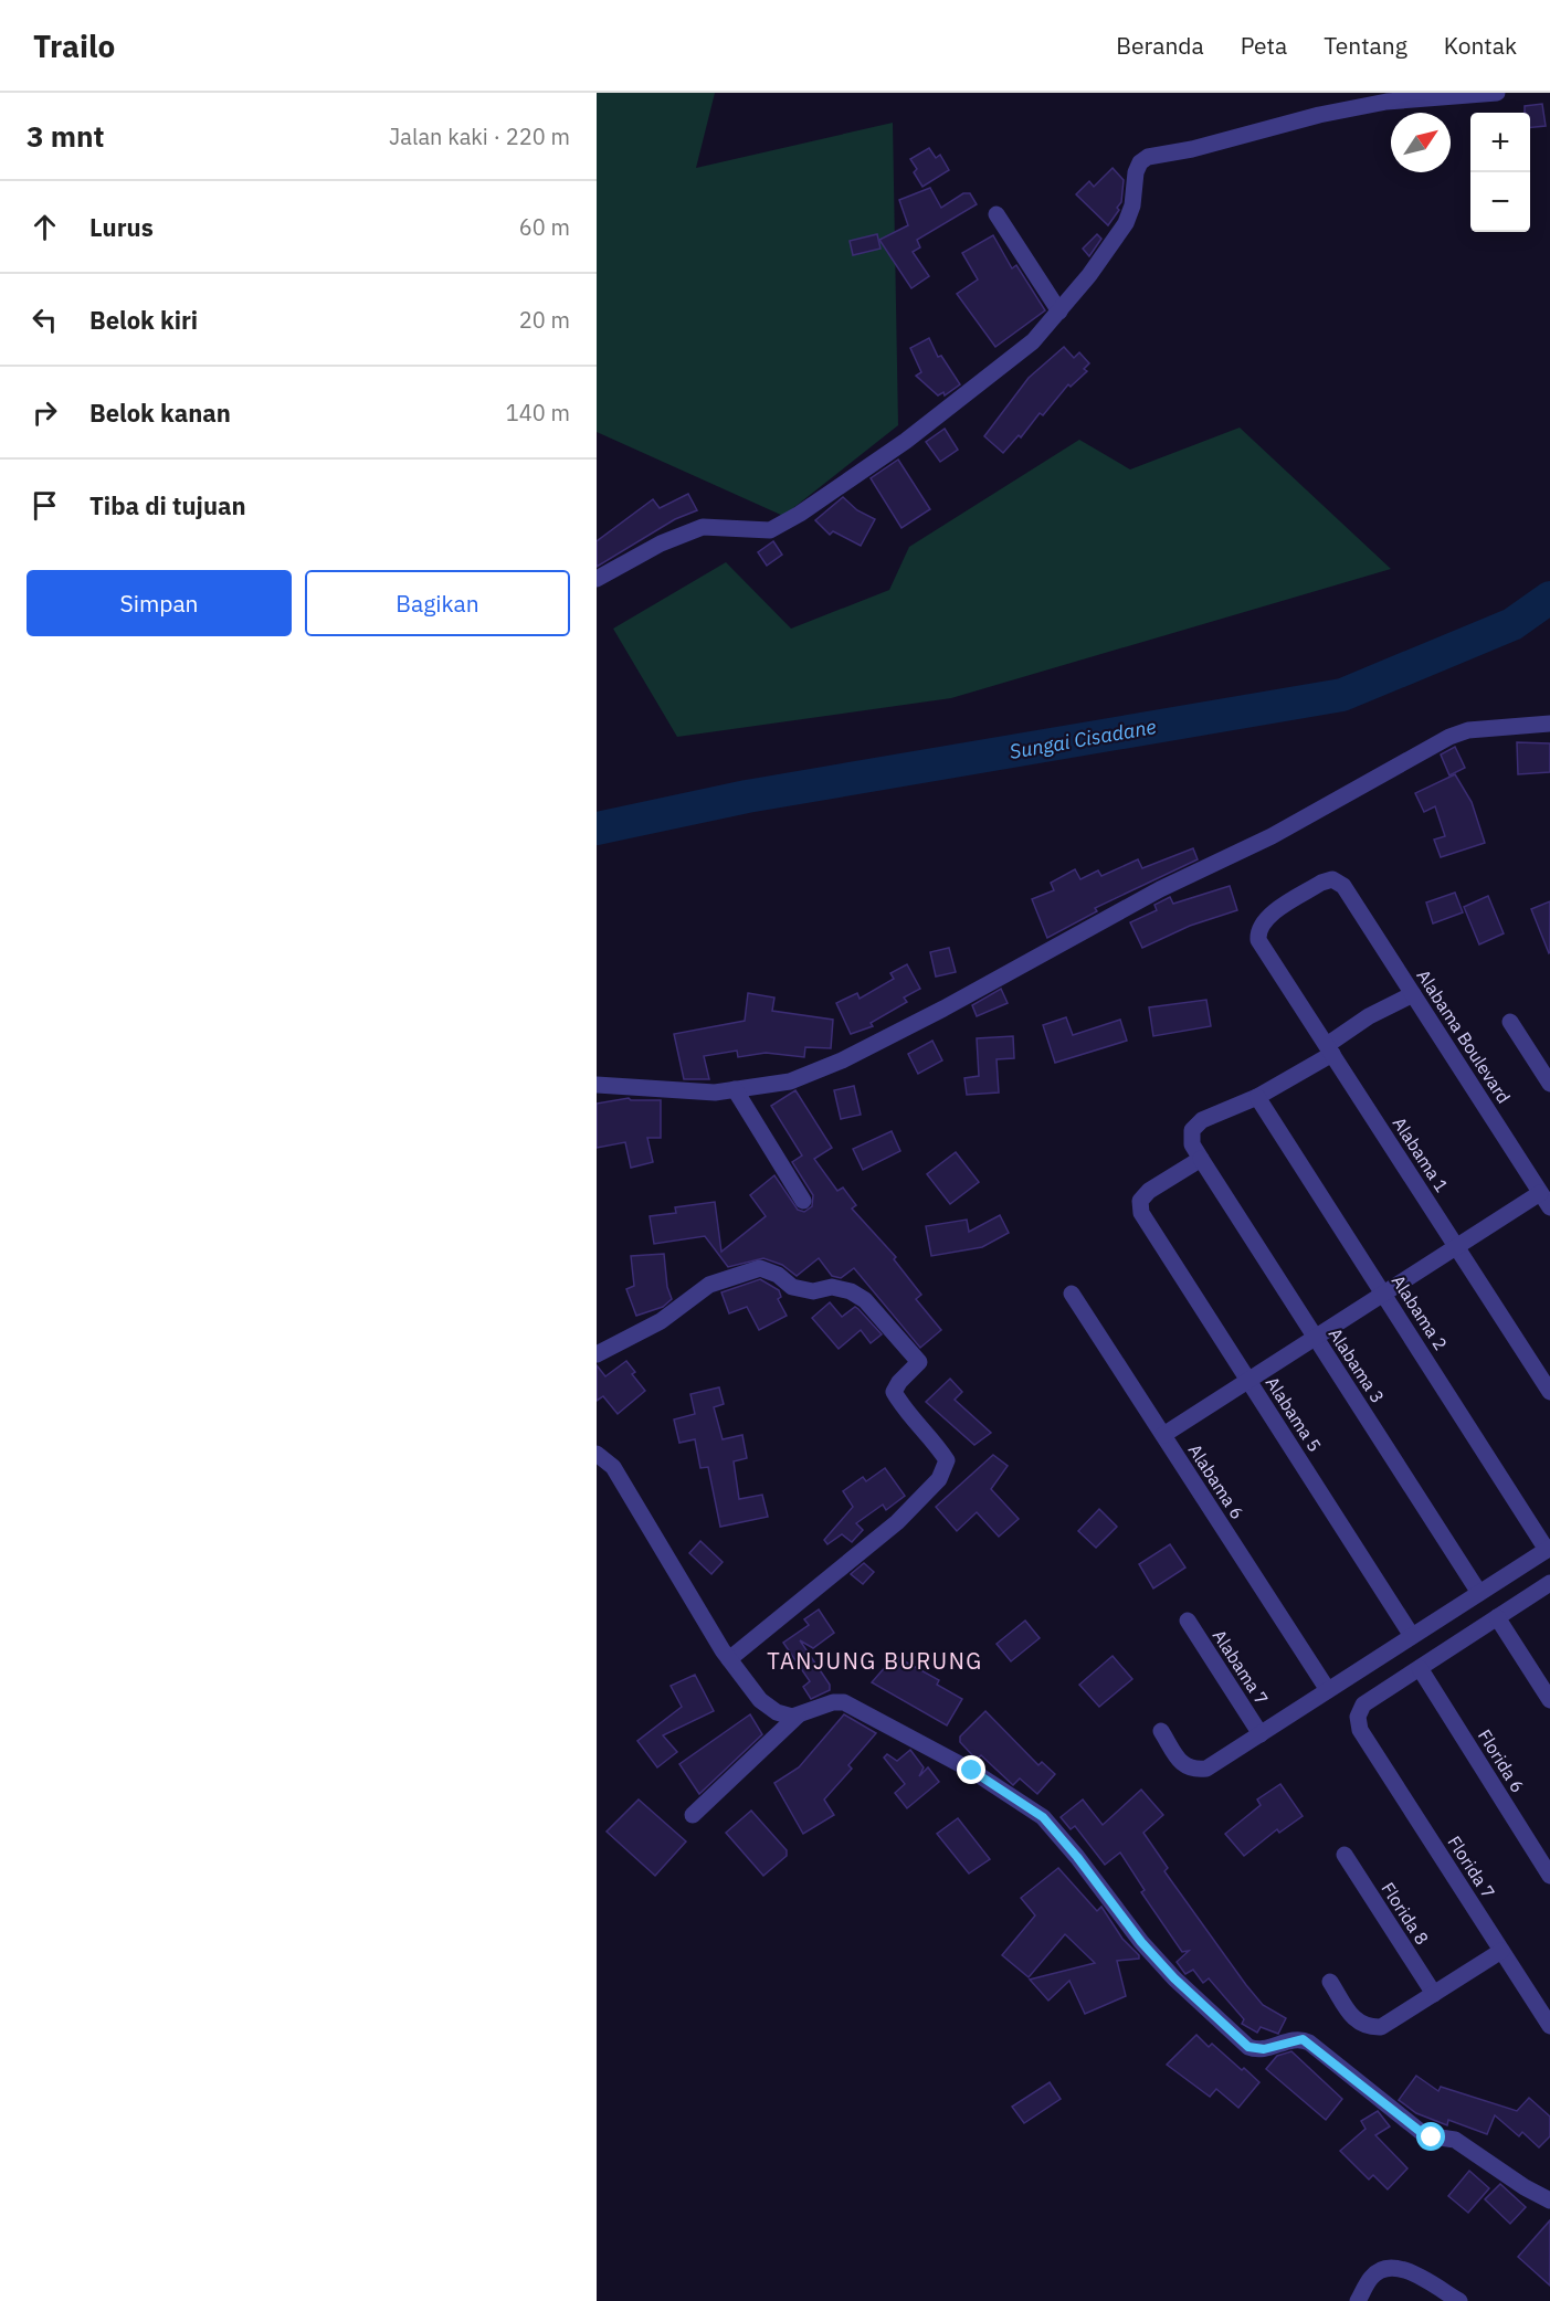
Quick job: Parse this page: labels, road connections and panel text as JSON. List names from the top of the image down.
{
  "streets": {
    "street": [
      "Alabama Boulevard",
      "Alabama 1",
      "Alabama 2",
      "Alabama 3",
      "Alabama 5",
      "Alabama 6",
      "Alabama 7",
      "Florida 6",
      "Florida 7",
      "Florida 8"
    ]
  },
  "crossings": [
    ["Alabama Boulevard", "Alabama 1"],
    ["Alabama 2", "Alabama 3"],
    ["Alabama 3", "Alabama 5"],
    ["Florida 6", "Florida 7"]
  ],
  "districts": ["TANJUNG BURUNG"],
  "water": ["Sungai Cisadane"],
  "north": "top right",
  "page": {
    "header": "Trailo",
    "nav": [
      "Beranda",
      "Peta",
      "Tentang",
      "Kontak"
    ],
    "heading": ["3 mnt", "Jalan kaki · 220 m"],
    "map_buttons": ["+", "−"],
    "list": [
      ["Lurus", "60 m"],
      ["Belok kiri", "20 m"],
      ["Belok kanan", "140 m"],
      "Tiba di tujuan"
    ],
    "buttons": ["Simpan", "Bagikan"]
  }
}
